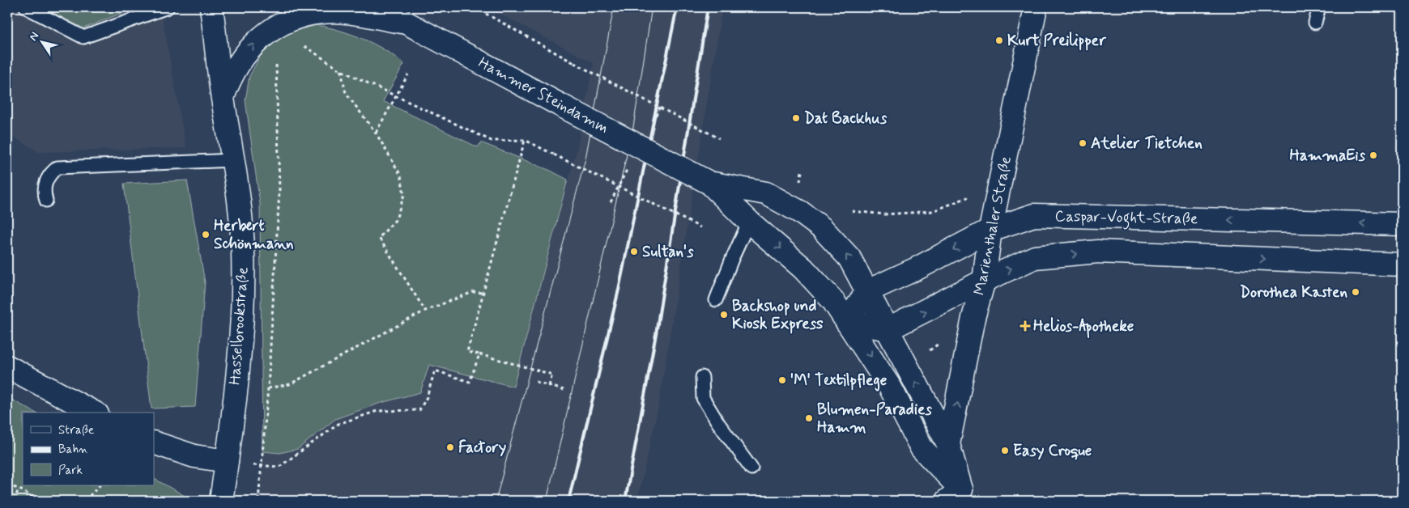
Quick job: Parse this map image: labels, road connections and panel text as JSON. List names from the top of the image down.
{
  "streets": {
    "street": [
      "Hammer Steindamm",
      "Caspar-Voght-Straße",
      "Marienthaler Straße",
      "Hasselbrookstraße"
    ]
  },
  "crossings": [
    ["Hammer Steindamm", "Caspar-Voght-Straße"],
    ["Hammer Steindamm", "Marienthaler Straße"],
    ["Caspar-Voght-Straße", "Marienthaler Straße"]
  ],
  "one_way": ["Marienthaler Straße"],
  "places": {
    "other": [
      "Kurt Preilipper",
      "Dat Backhus",
      "Atelier Tietchen",
      "HammaEis",
      "Herbert Schönmann",
      "Sultan's",
      "Dorothea Kasten",
      "Backshop und Kiosk Express",
      "'M' Textilpflege",
      "Blumen-Paradies Hamm",
      "Factory",
      "Easy Croque"
    ],
    "health": ["Helios-Apotheke"]
  },
  "legend": ["Straße", "Bahn", "Park"],
  "north": "top left"
}
